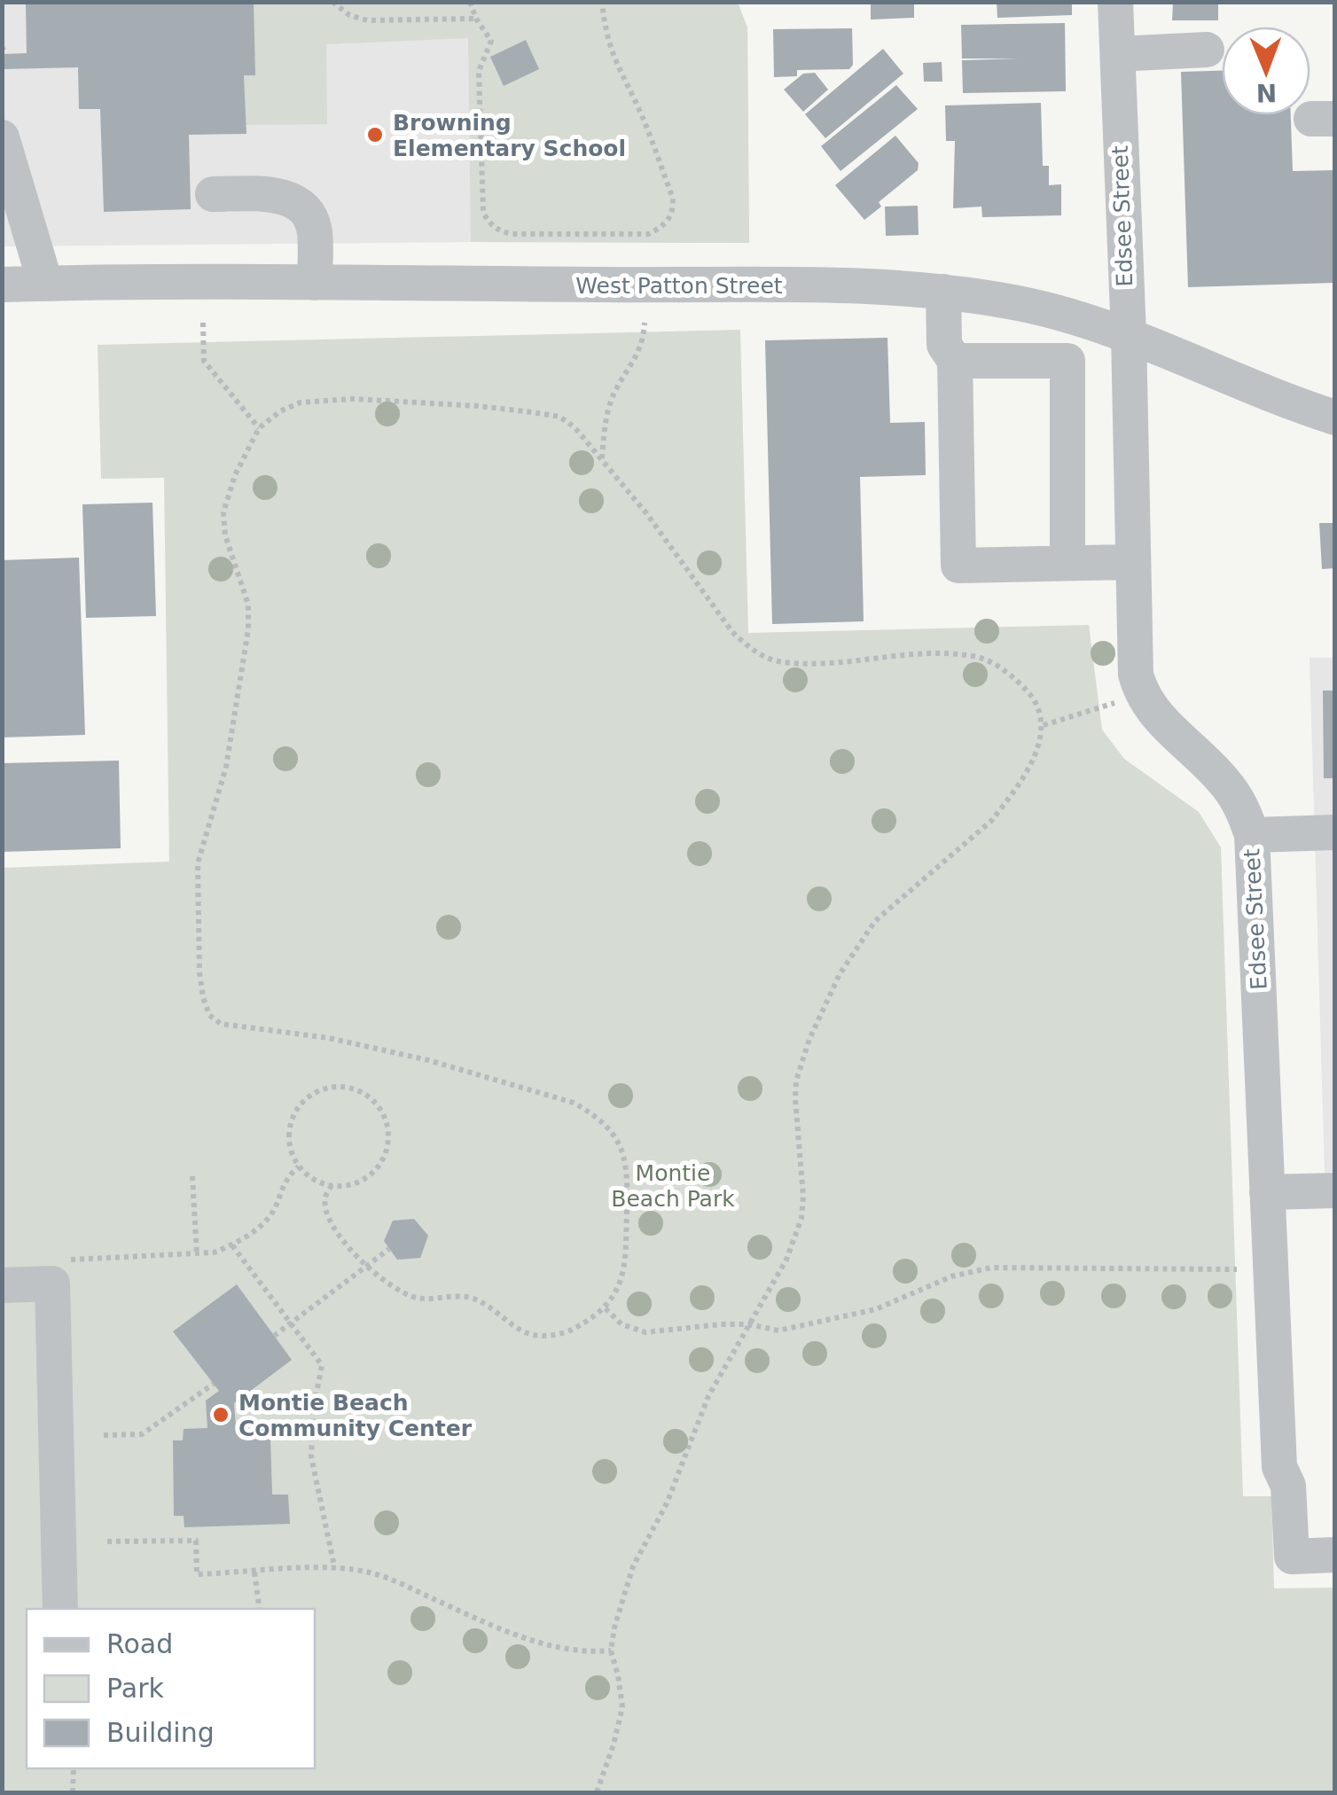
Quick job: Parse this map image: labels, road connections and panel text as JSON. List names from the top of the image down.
{
  "streets": {
    "street": ["Edsee Street", "West Patton Street"]
  },
  "crossings": [
    ["Edsee Street", "West Patton Street"]
  ],
  "parks": ["Montie Beach Park"],
  "places": ["Browning Elementary School", "Montie Beach Community Center"],
  "legend": ["Road", "Park", "Building"],
  "north": "bottom"
}
